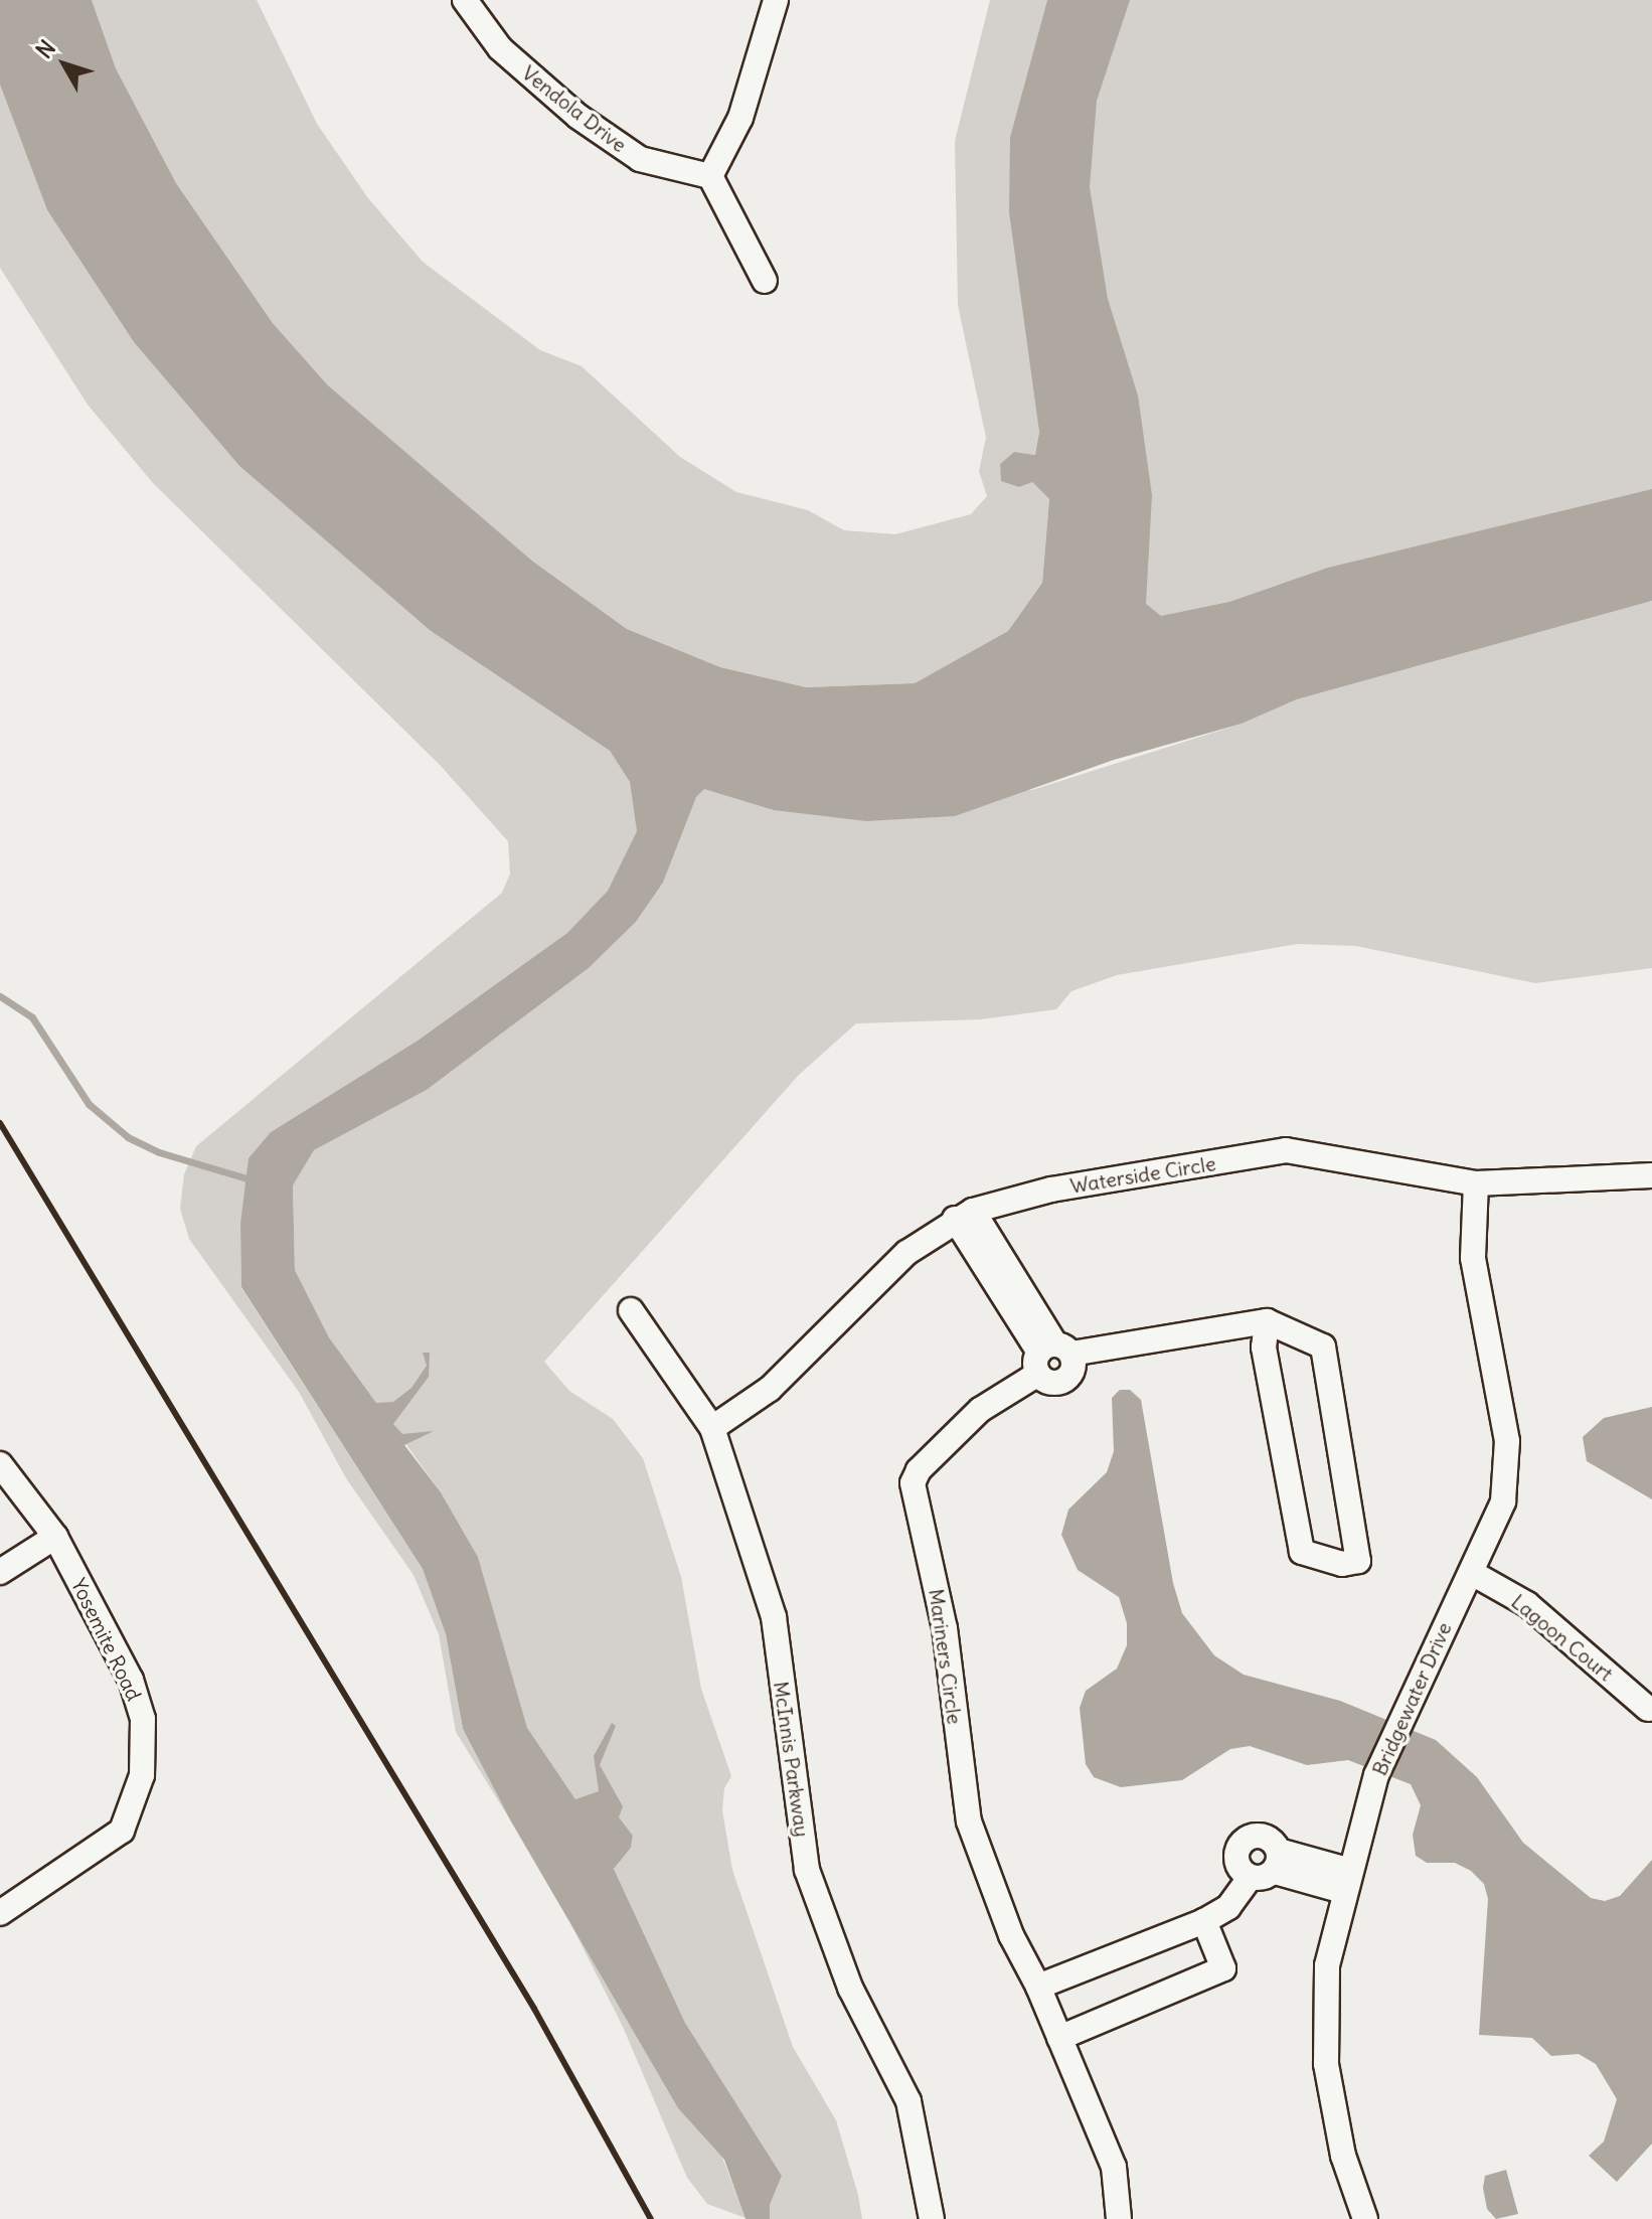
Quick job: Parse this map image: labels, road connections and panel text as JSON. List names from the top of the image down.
{
  "streets": {
    "street": [
      "Vendola Drive",
      "Waterside Circle",
      "Lagoon Court",
      "Yosemite Road",
      "Mariners Circle",
      "Bridgewater Drive",
      "McInnis Parkway"
    ]
  },
  "crossings": [
    ["Waterside Circle", "Bridgewater Drive"],
    ["Waterside Circle", "McInnis Parkway"],
    ["Lagoon Court", "Bridgewater Drive"]
  ],
  "north": "top left"
}
